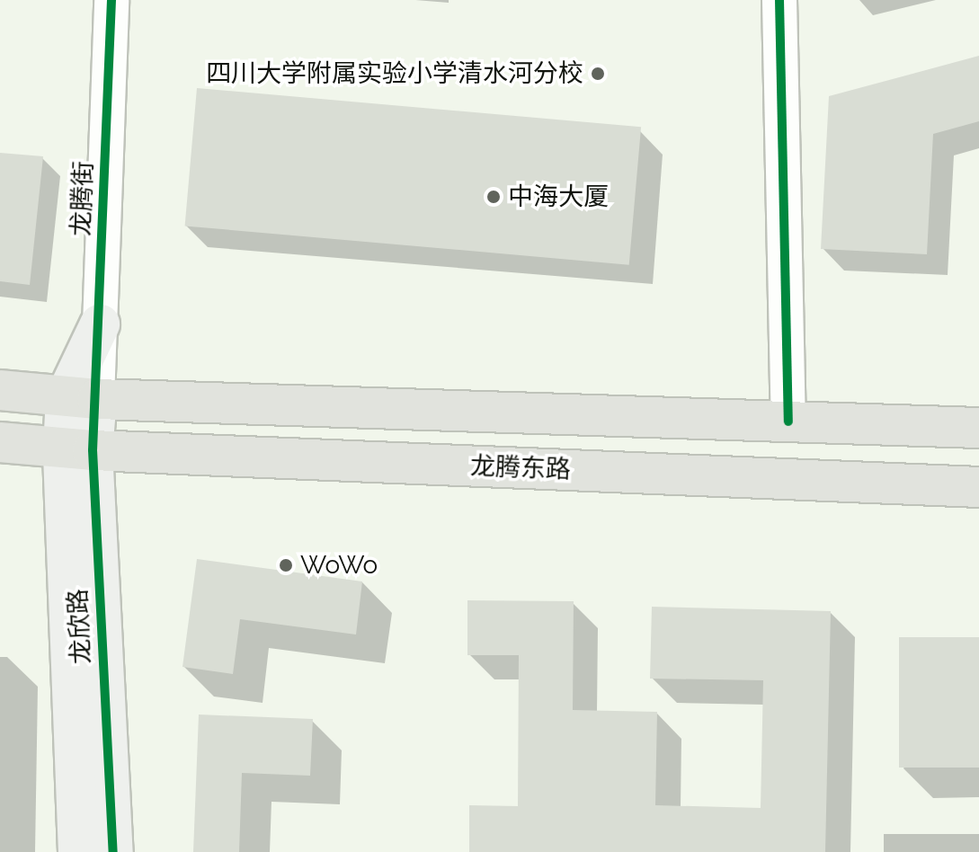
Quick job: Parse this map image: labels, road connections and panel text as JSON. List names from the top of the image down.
{
  "streets": {
    "main road": ["龙腾东路"],
    "street": ["龙腾街", "龙欣路"]
  },
  "crossings": [
    ["龙腾东路", "龙欣路"]
  ],
  "places": ["四川大学附属实验小学清水河分校", "中海大厦", "WoWo"]
}
